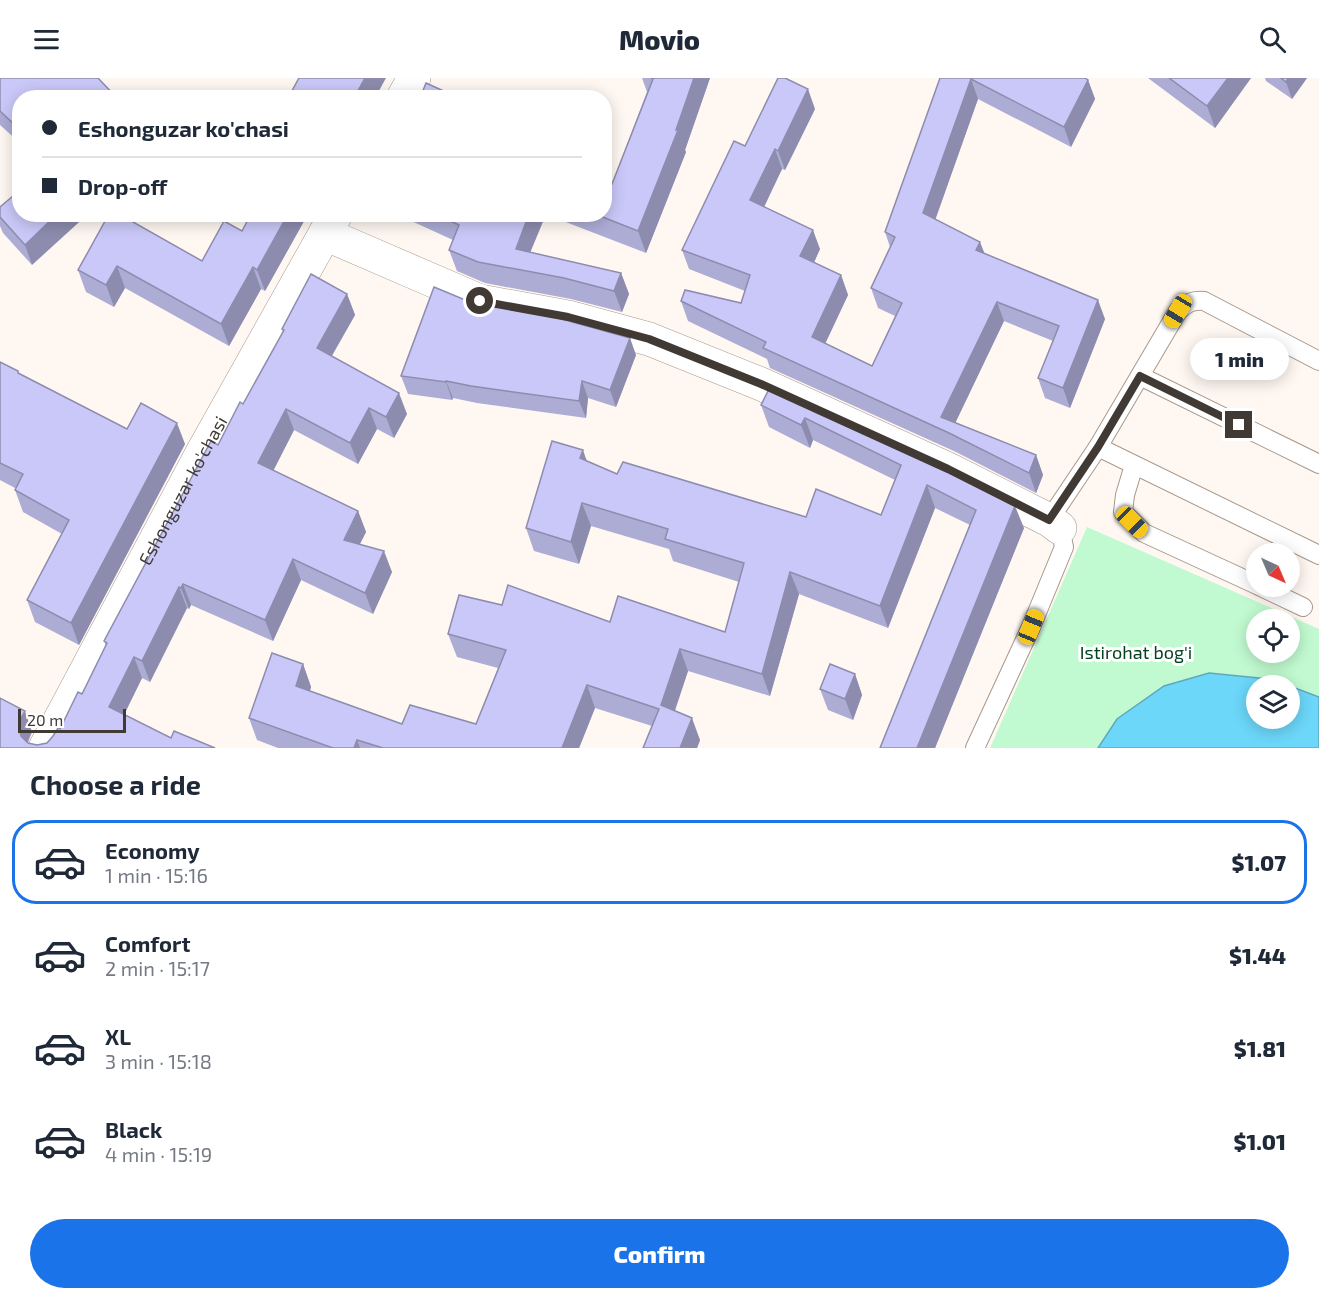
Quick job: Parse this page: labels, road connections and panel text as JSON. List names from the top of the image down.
{
  "streets": {
    "street": ["Eshonguzar ko'chasi"]
  },
  "parks": ["Istirohat bog'i"],
  "scale_bar": "20 m",
  "north": "bottom right",
  "page": {
    "header": "Movio",
    "banner": ["Eshonguzar ko'chasi", "Drop-off"],
    "bubble": "1 min",
    "scale": "20 m",
    "heading": "Choose a ride",
    "list": [
      {
        "name": "Economy",
        "note": "1 min · 15:16",
        "value": "$1.07"
      },
      {
        "name": "Comfort",
        "note": "2 min · 15:17",
        "value": "$1.44"
      },
      {
        "name": "XL",
        "note": "3 min · 15:18",
        "value": "$1.81"
      },
      {
        "name": "Black",
        "note": "4 min · 15:19",
        "value": "$1.01"
      }
    ],
    "buttons": "Confirm"
  }
}
